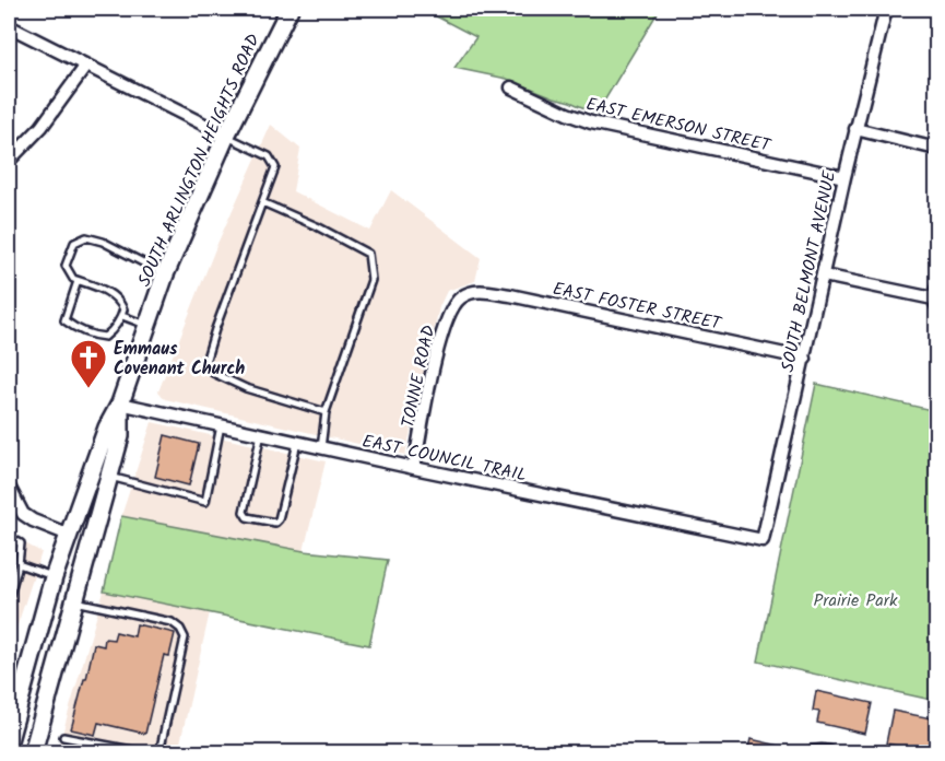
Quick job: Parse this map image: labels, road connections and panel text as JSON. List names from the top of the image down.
{
  "streets": {
    "main road": ["SOUTH ARLINGTON HEIGHTS ROAD"],
    "street": [
      "EAST EMERSON STREET",
      "SOUTH BELMONT AVENUE",
      "EAST FOSTER STREET",
      "TONNE ROAD",
      "EAST COUNCIL TRAIL"
    ]
  },
  "crossings": [
    ["EAST EMERSON STREET", "SOUTH BELMONT AVENUE"],
    ["SOUTH ARLINGTON HEIGHTS ROAD", "EAST COUNCIL TRAIL"],
    ["SOUTH BELMONT AVENUE", "EAST FOSTER STREET"],
    ["SOUTH BELMONT AVENUE", "EAST COUNCIL TRAIL"],
    ["EAST FOSTER STREET", "TONNE ROAD"],
    ["TONNE ROAD", "EAST COUNCIL TRAIL"]
  ],
  "parks": ["Prairie Park"],
  "places": {
    "church": ["Emmaus Covenant Church"]
  }
}
